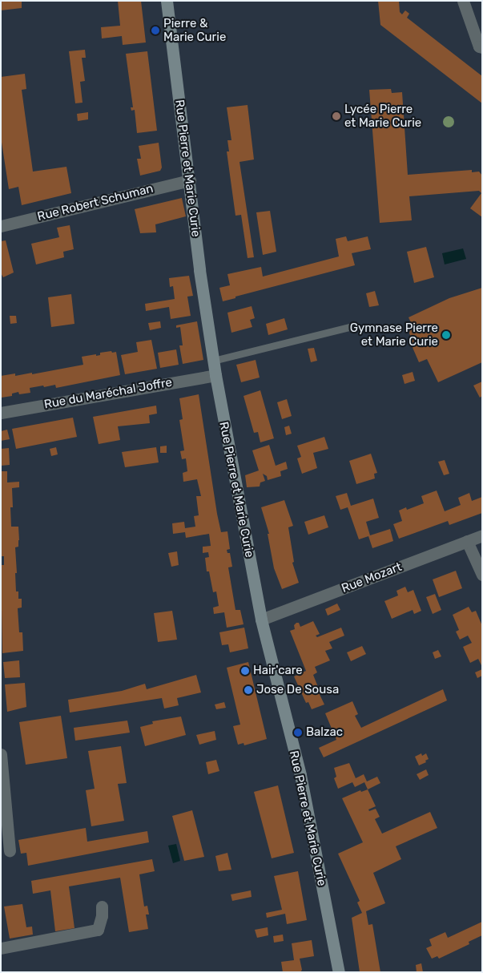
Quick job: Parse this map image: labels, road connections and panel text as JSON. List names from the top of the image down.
{
  "streets": {
    "street": [
      "Rue Pierre et Marie Curie",
      "Rue Robert Schuman",
      "Rue du Maréchal Joffre",
      "Rue Mozart"
    ]
  },
  "crossings": [
    ["Rue Pierre et Marie Curie", "Rue Robert Schuman"],
    ["Rue Pierre et Marie Curie", "Rue du Maréchal Joffre"],
    ["Rue Pierre et Marie Curie", "Rue Mozart"]
  ],
  "places": [
    "Pierre & Marie Curie",
    "Lycée Pierre et Marie Curie",
    "Gymnase Pierre et Marie Curie",
    "Hair'care",
    "Jose De Sousa",
    "Balzac"
  ]
}
